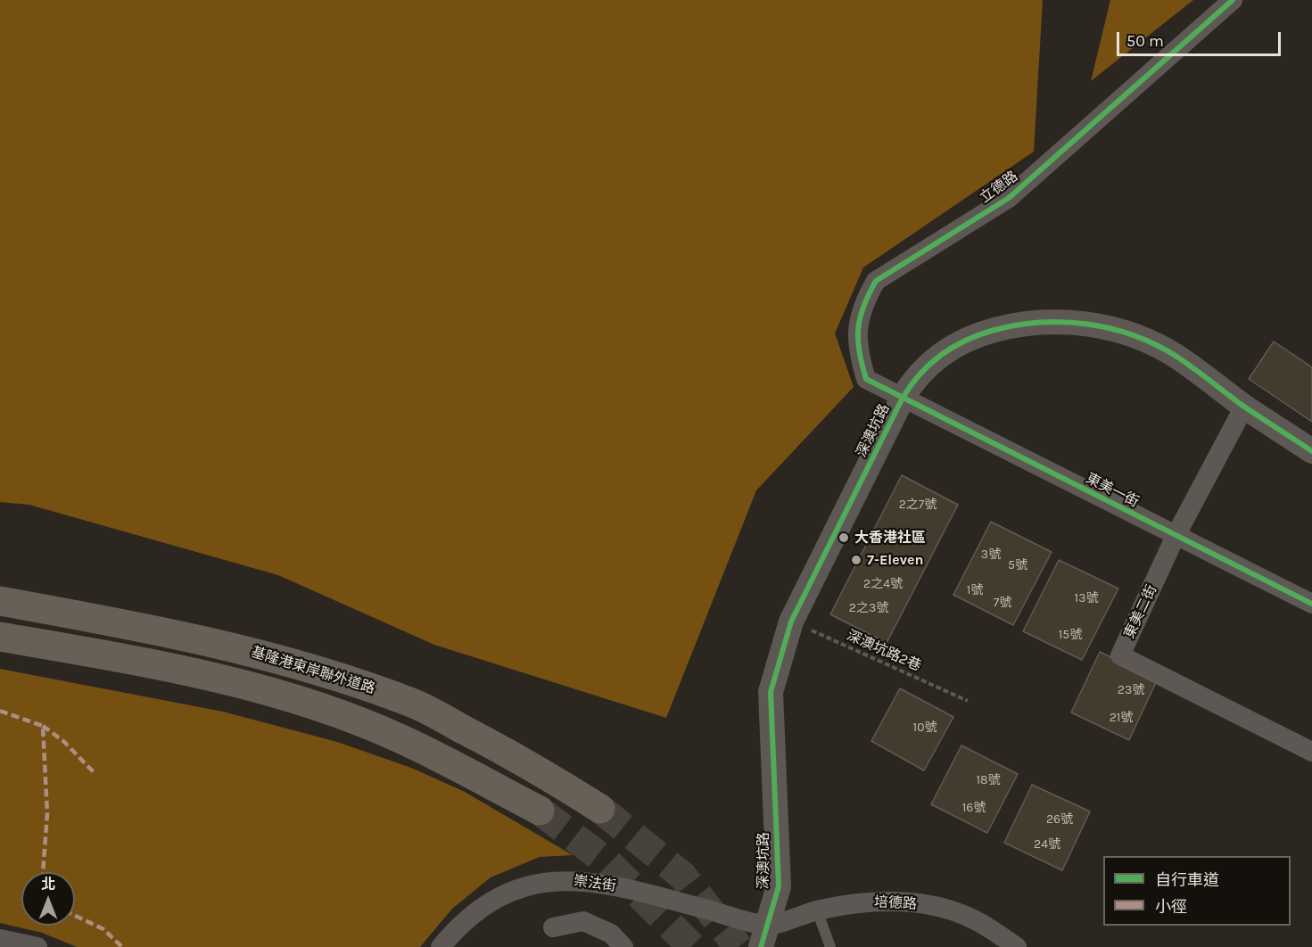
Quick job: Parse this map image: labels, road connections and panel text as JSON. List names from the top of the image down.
{
  "streets": {
    "highway": ["基隆港東岸聯外道路"],
    "street": [
      "立德路",
      "深澳坑路",
      "東美一街",
      "東美二街",
      "崇法街",
      "培德路"
    ],
    "path": ["深澳坑路2巷"]
  },
  "crossings": [
    ["立德路", "深澳坑路"],
    ["立德路", "東美一街"],
    ["深澳坑路", "東美一街"],
    ["深澳坑路", "東美二街"],
    ["深澳坑路", "深澳坑路2巷"],
    ["深澳坑路", "崇法街"],
    ["深澳坑路", "培德路"],
    ["東美一街", "東美二街"],
    ["崇法街", "培德路"]
  ],
  "places": ["大香港社區", "7-Eleven"],
  "house_numbers": [
    "2之7號",
    "3號",
    "5號",
    "2之4號",
    "1號",
    "13號",
    "7號",
    "2之3號",
    "15號",
    "23號",
    "21號",
    "10號",
    "18號",
    "16號",
    "26號",
    "24號"
  ],
  "legend": ["自行車道", "小徑"],
  "scale_bar": "50 m",
  "north": "top"
}
